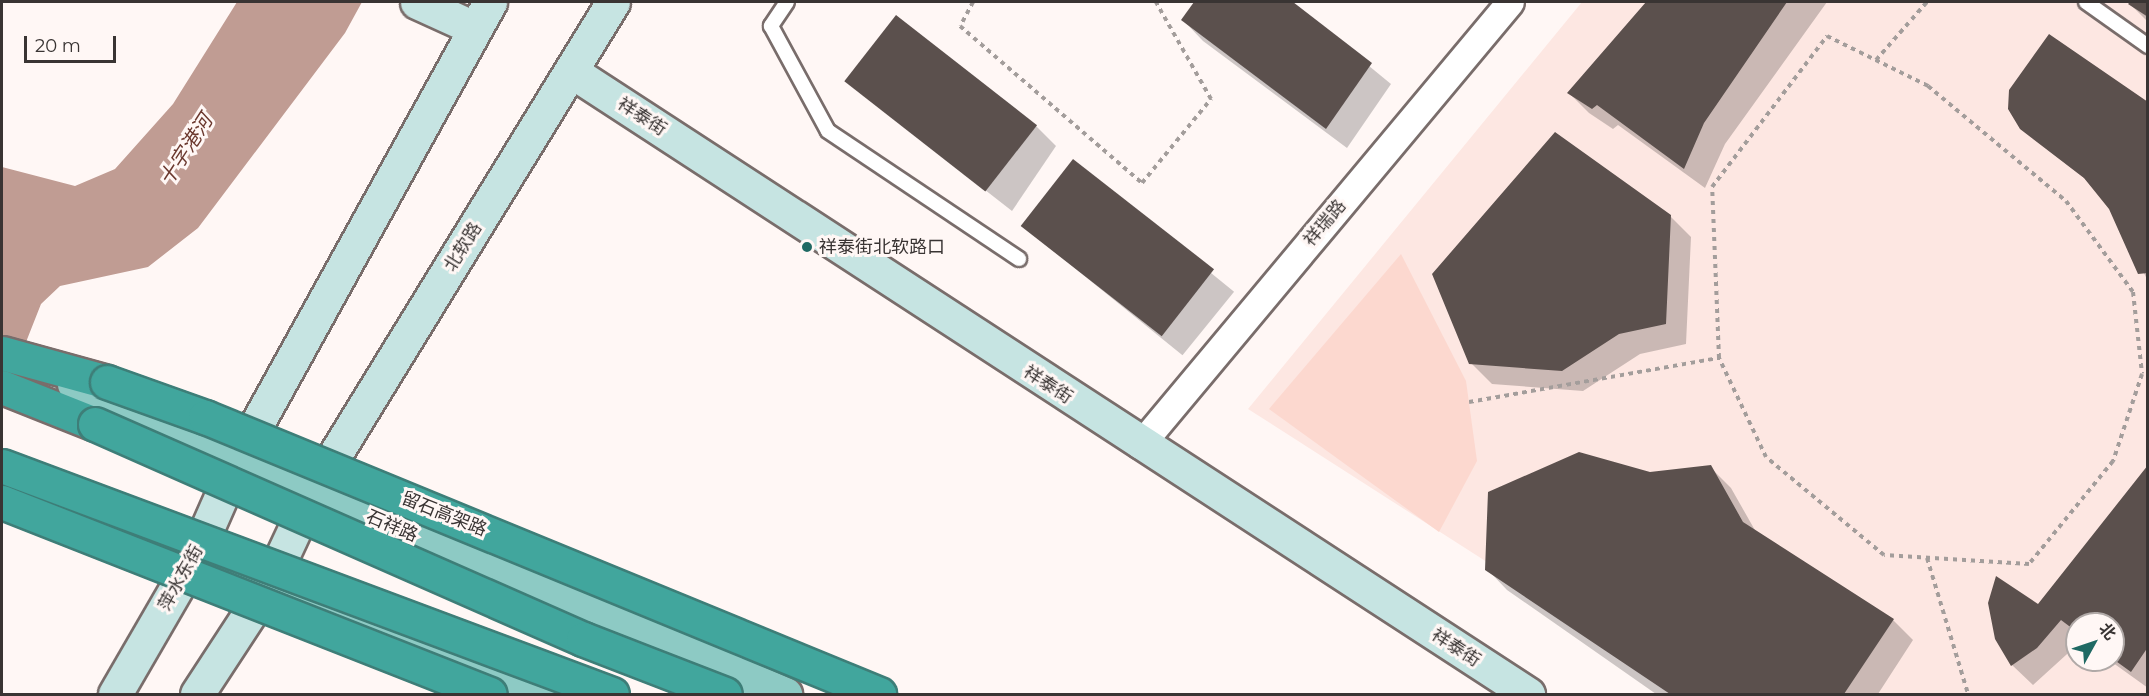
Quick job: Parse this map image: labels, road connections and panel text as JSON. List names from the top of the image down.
{
  "streets": {
    "highway": ["留石高架路"],
    "main road": ["石祥路"],
    "street": [
      "祥泰街",
      "祥瑞路",
      "北软路",
      "萍水东街"
    ]
  },
  "crossings": [
    ["祥泰街", "祥瑞路"],
    ["祥泰街", "北软路"],
    ["北软路", "石祥路"],
    ["留石高架路", "石祥路"],
    ["石祥路", "萍水东街"]
  ],
  "water": ["十字港河"],
  "places": ["祥泰街北软路口"],
  "scale_bar": "20 m",
  "north": "top right"
}
